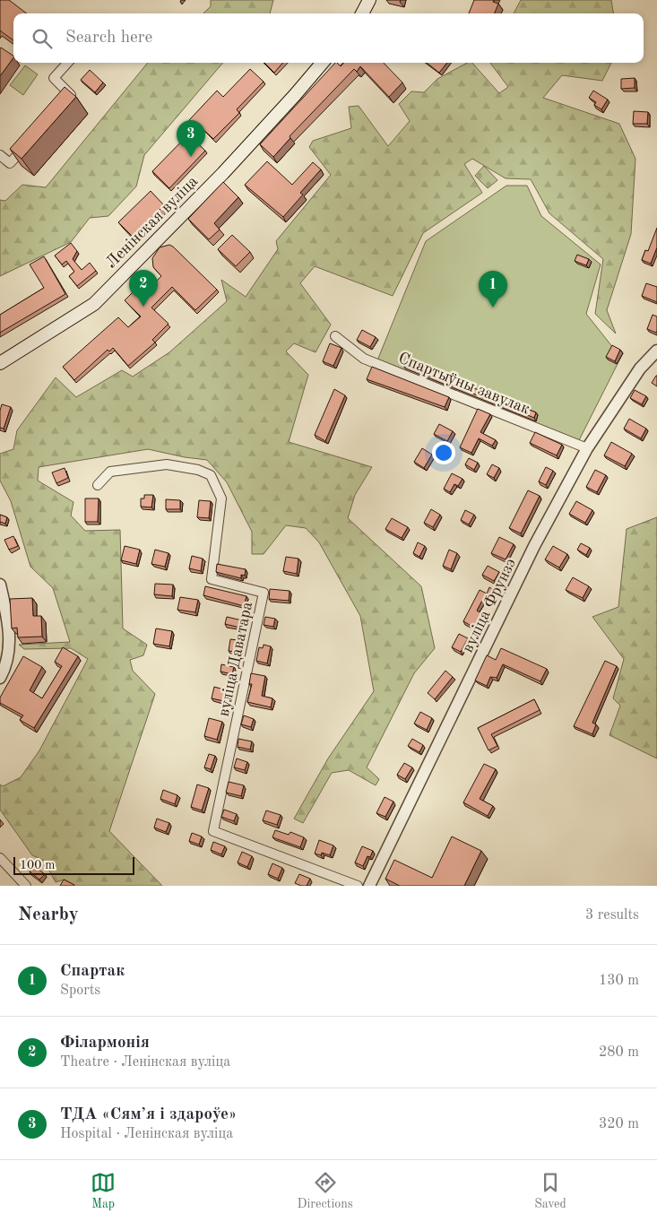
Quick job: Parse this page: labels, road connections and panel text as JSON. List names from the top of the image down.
{
  "streets": {
    "main road": ["Ленінская вуліца"],
    "street": ["Спартыўны завулак", "вуліца Фрунзэ", "вуліца Даватара"]
  },
  "crossings": [
    ["Спартыўны завулак", "вуліца Фрунзэ"]
  ],
  "scale_bar": "100 m",
  "page": {
    "search": "Search here",
    "pins": ["3", "2", "1"],
    "scale": "100 m",
    "heading": ["Nearby", "3 results"],
    "list": [
      {
        "mark": "1",
        "name": "Спартак",
        "note": "Sports",
        "value": "130 m"
      },
      {
        "mark": "2",
        "name": "Філармонія",
        "note": "Theatre · Ленінская вуліца",
        "value": "280 m"
      },
      {
        "mark": "3",
        "name": "ТДА «Сямʼя і здароўе»",
        "note": "Hospital · Ленінская вуліца",
        "value": "320 m"
      }
    ],
    "nav": ["Map", "Directions", "Saved"]
  }
}
